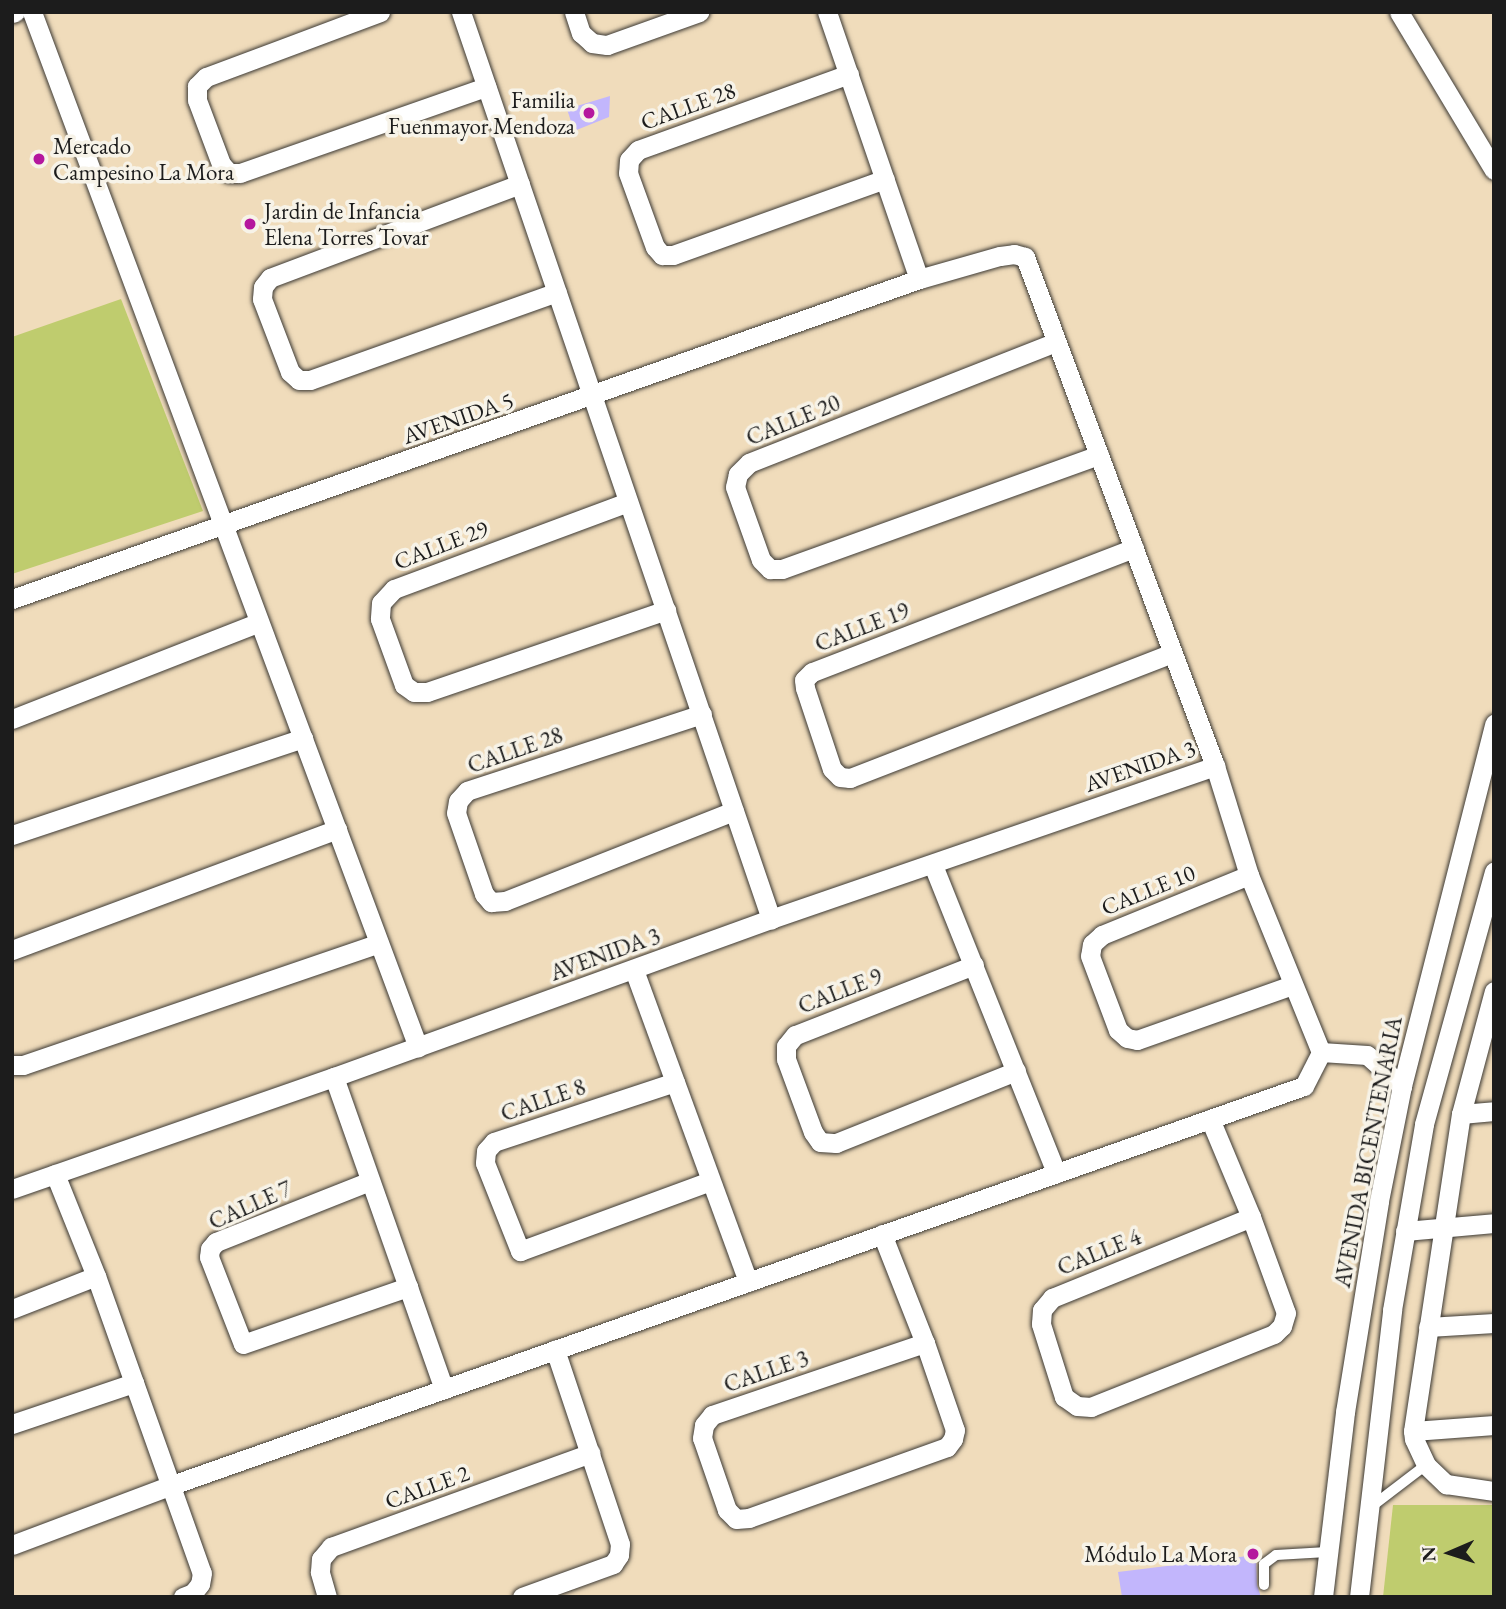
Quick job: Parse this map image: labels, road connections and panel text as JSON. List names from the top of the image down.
{
  "streets": {
    "street": [
      "CALLE 28",
      "AVENIDA 5",
      "CALLE 20",
      "CALLE 29",
      "CALLE 19",
      "AVENIDA 3",
      "CALLE 10",
      "CALLE 9",
      "CALLE 8",
      "AVENIDA BICENTENARIA",
      "CALLE 7",
      "CALLE 4",
      "CALLE 3",
      "CALLE 2"
    ]
  },
  "crossings": [
    ["AVENIDA 5", "CALLE 20"]
  ],
  "places": [
    "Familia Fuenmayor Mendoza",
    "Mercado Campesino La Mora",
    "Jardin de Infancia Elena Torres Tovar",
    "Módulo La Mora"
  ],
  "north": "left"
}
